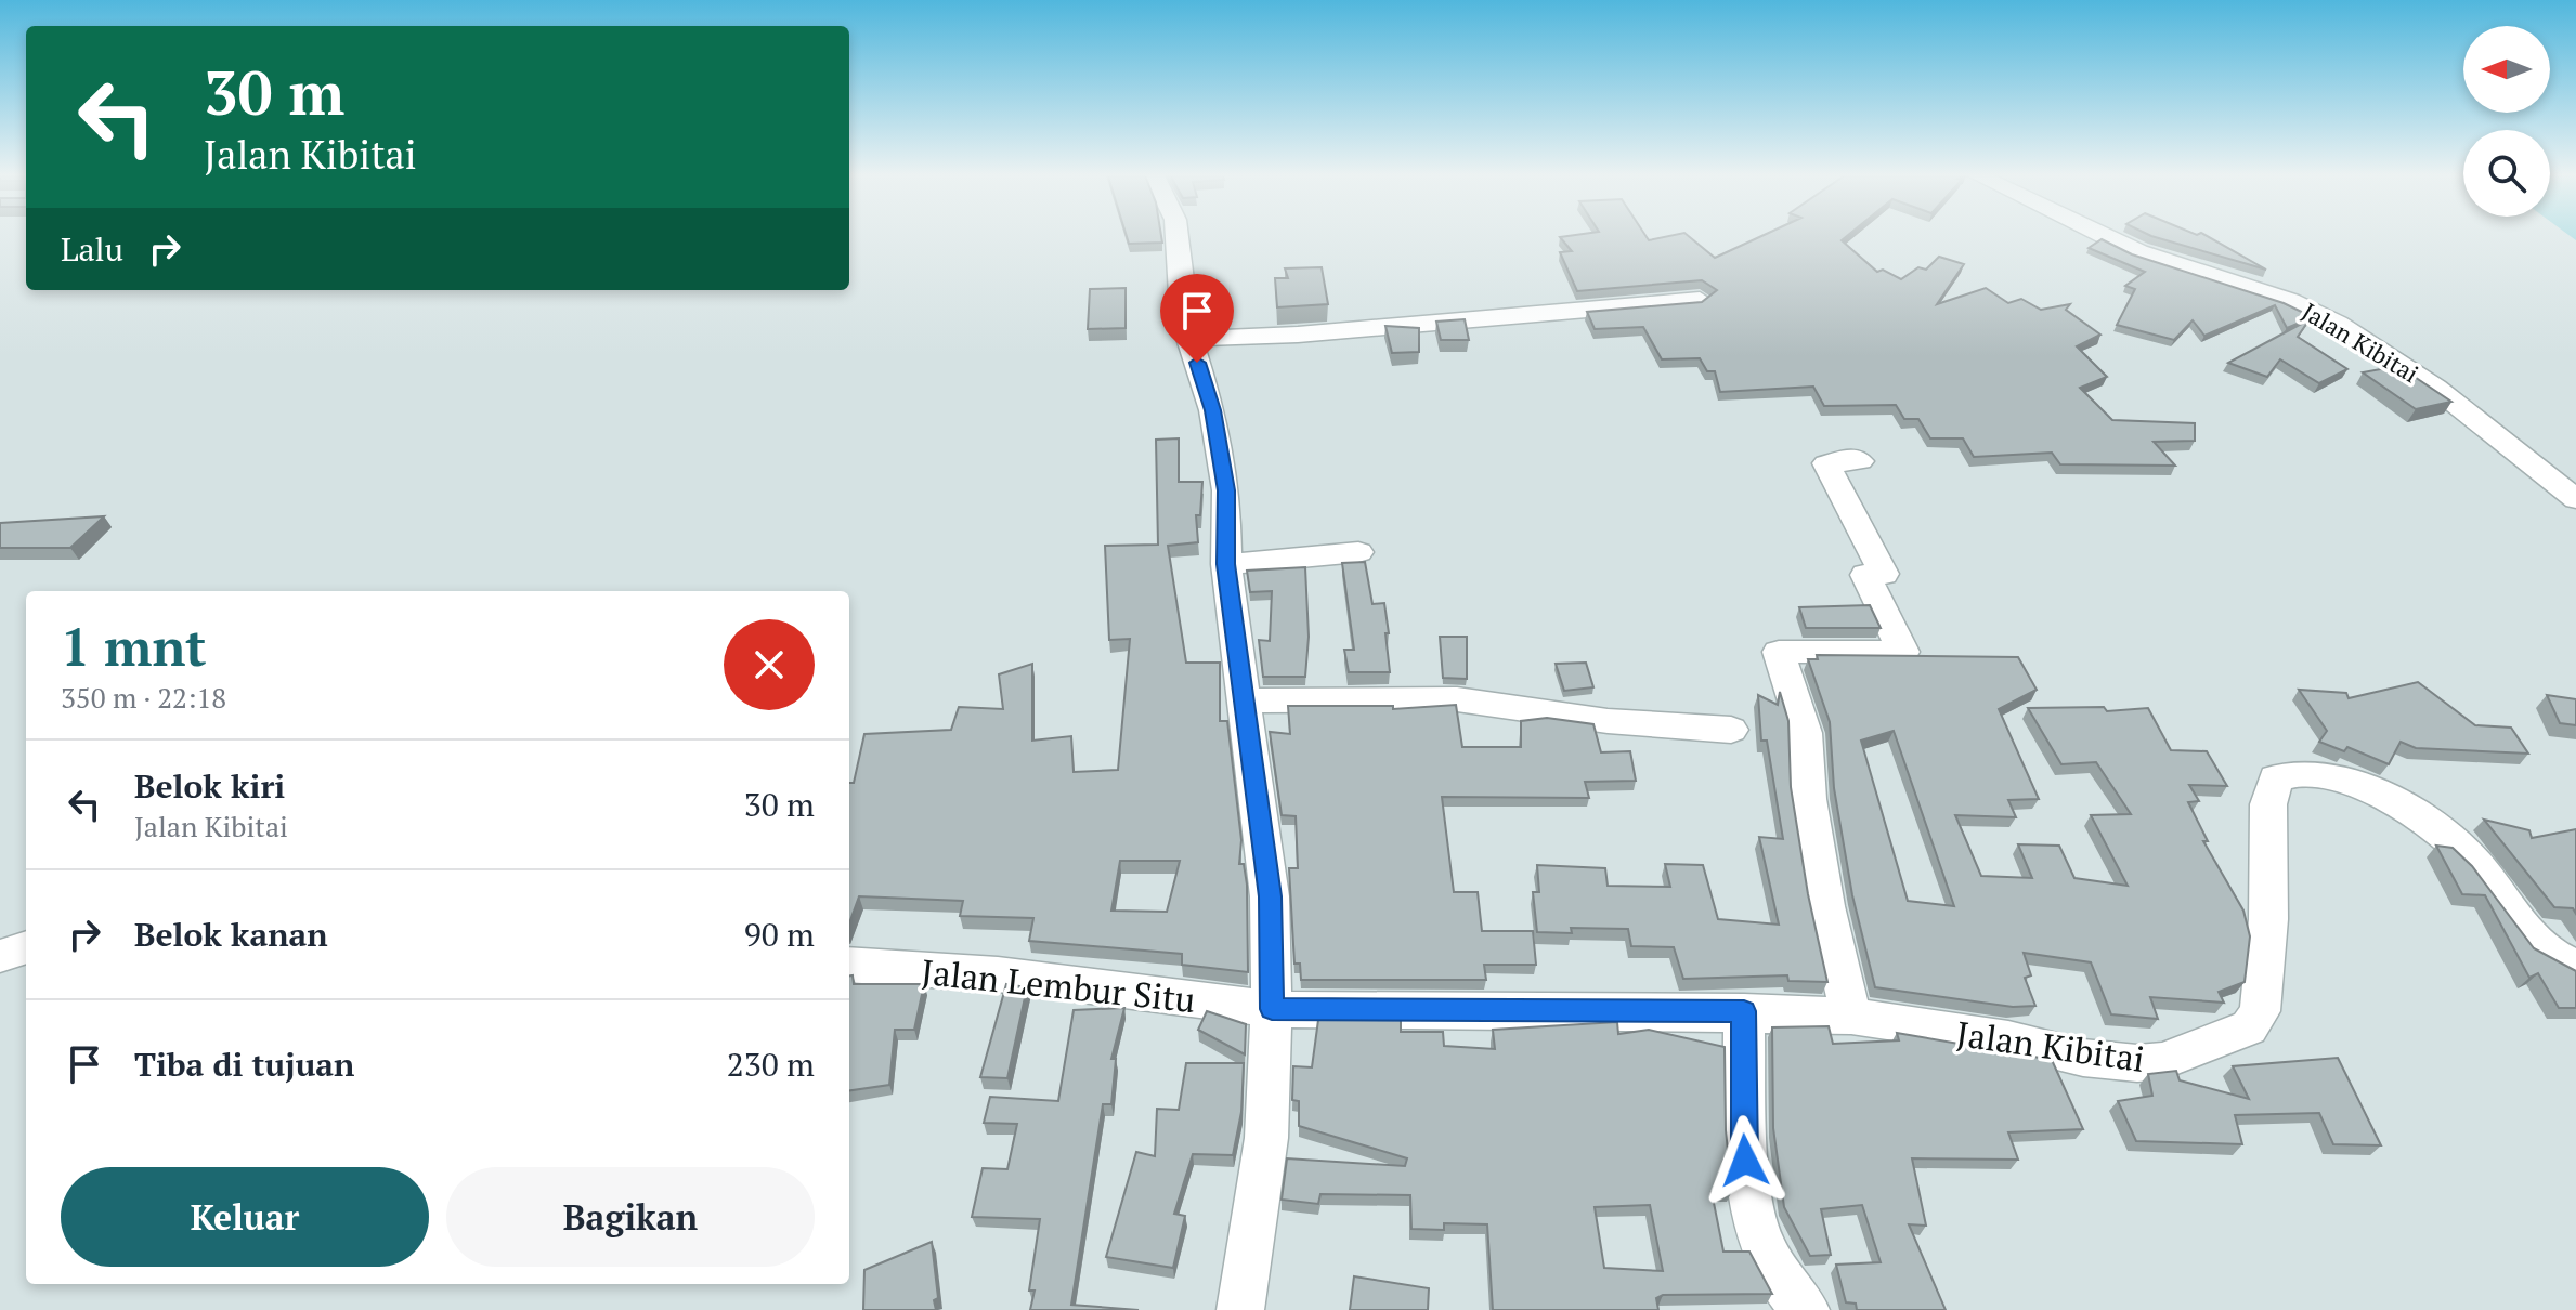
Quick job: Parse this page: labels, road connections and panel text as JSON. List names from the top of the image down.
{
  "streets": {
    "street": ["Jalan Kibitai", "Jalan Lembur Situ"]
  },
  "crossings": [
    ["Jalan Kibitai", "Jalan Lembur Situ"]
  ],
  "north": "left",
  "page": {
    "turn": ["30 m", "Jalan Kibitai"],
    "then": "Lalu",
    "heading": ["1 mnt", "350 m · 22:18"],
    "list": [
      {
        "name": "Belok kiri",
        "note": "Jalan Kibitai",
        "value": "30 m"
      },
      {
        "name": "Belok kanan",
        "value": "90 m"
      },
      {
        "name": "Tiba di tujuan",
        "value": "230 m"
      }
    ],
    "buttons": ["Keluar", "Bagikan"]
  }
}
